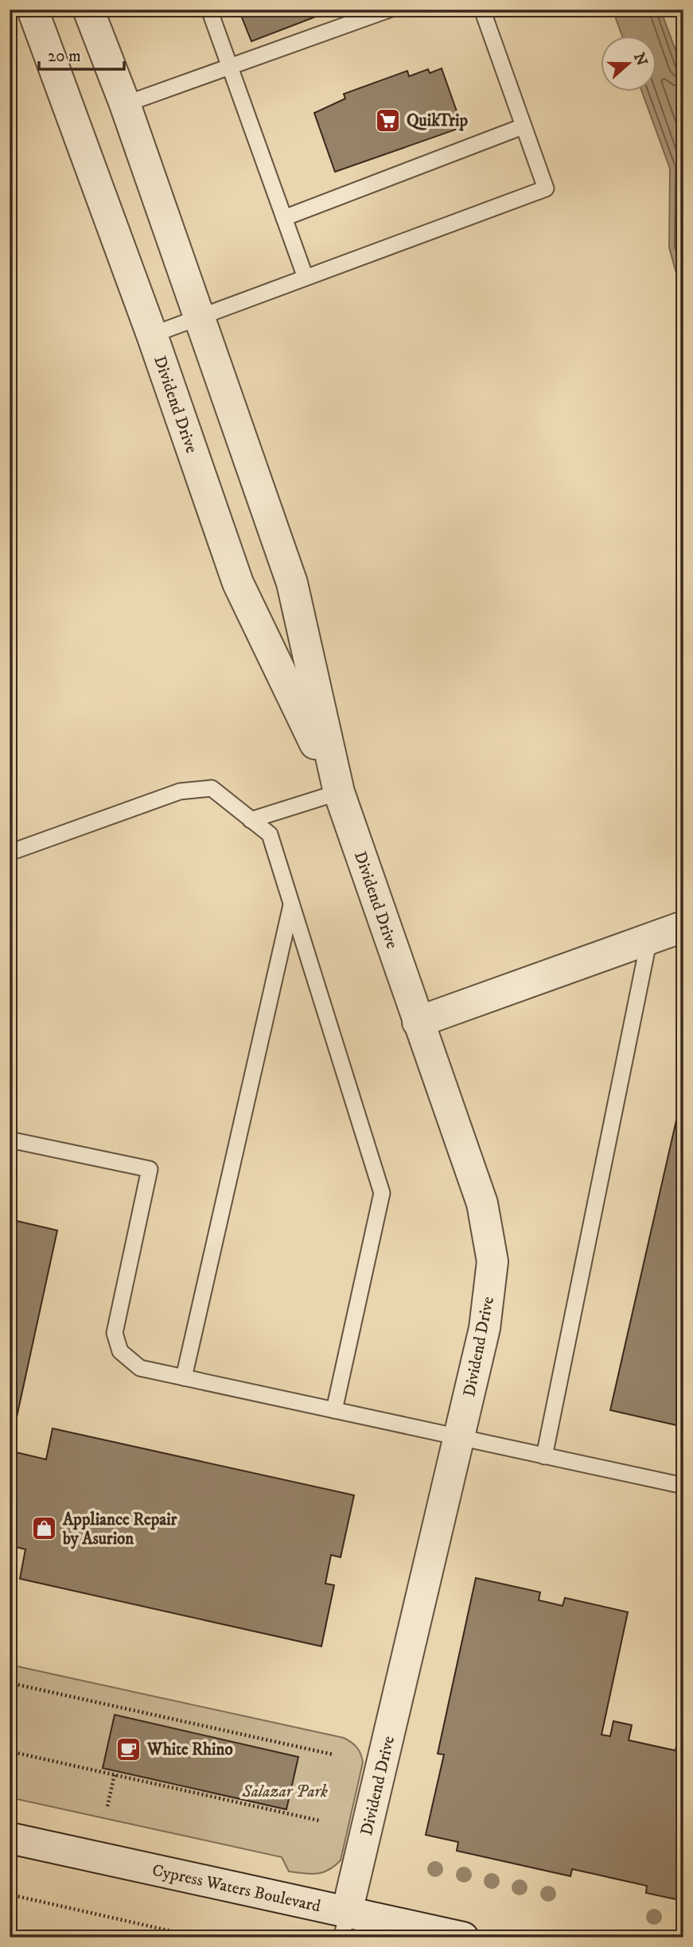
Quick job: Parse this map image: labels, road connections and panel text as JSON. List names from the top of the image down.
{
  "streets": {
    "street": ["Dividend Drive", "Cypress Waters Boulevard"]
  },
  "crossings": [
    ["Dividend Drive", "Cypress Waters Boulevard"]
  ],
  "parks": ["Salazar Park"],
  "places": {
    "supermarket": ["QuikTrip"],
    "shop": ["Appliance Repair by Asurion"],
    "cafe": ["White Rhino"]
  },
  "scale_bar": "20 m",
  "north": "right"
}
